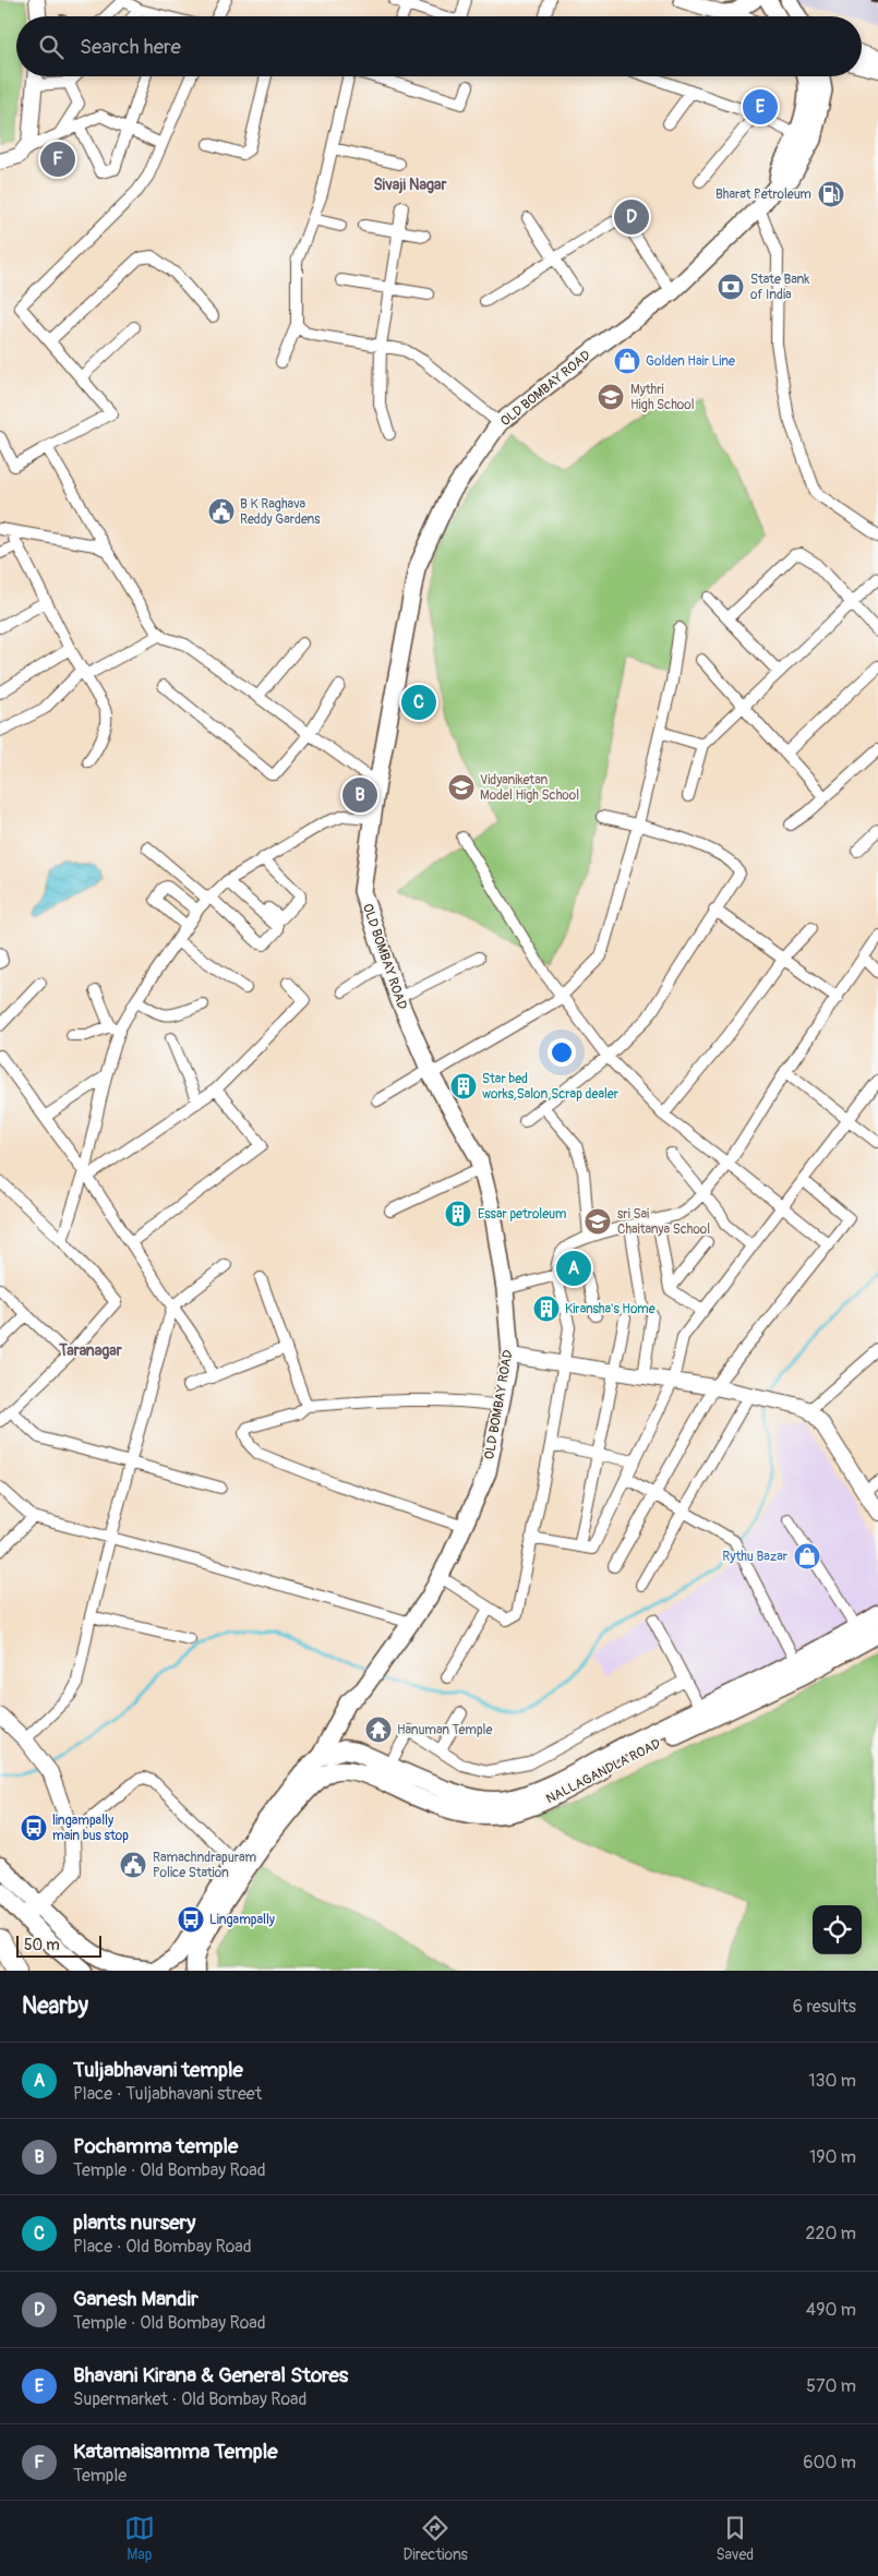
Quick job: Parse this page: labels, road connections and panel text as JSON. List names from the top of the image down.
{
  "streets": {
    "main road": ["OLD BOMBAY ROAD", "NALLAGANDLA ROAD"]
  },
  "crossings": [
    ["OLD BOMBAY ROAD", "NALLAGANDLA ROAD"]
  ],
  "districts": ["Sivaji Nagar", "Taranagar"],
  "places": {
    "fuel station": ["Bharat Petroleum"],
    "bank": ["State Bank of India"],
    "shop": ["Golden Hair Line", "Rythu Bazar"],
    "school or university": ["Mythri High School", "Vidyaniketan Model High School", "sri Sai Chaitanya School"],
    "public building": ["B K Raghava Reddy Gardens", "Ramachndrapuram Police Station"],
    "building": ["Star bed works,Salon,Scrap dealer", "Essar petroleum", "Kiransha's Home"],
    "temple": ["Hanuman Temple"],
    "bus stop": ["lingampally main bus stop", "Lingampally"]
  },
  "scale_bar": "50 m",
  "page": {
    "search": "Search here",
    "pins": [
      "E",
      "F",
      "D",
      "C",
      "B",
      "A"
    ],
    "scale": "50 m",
    "heading": ["Nearby", "6 results"],
    "list": [
      {
        "mark": "A",
        "name": "Tuljabhavani temple",
        "note": "Place · Tuljabhavani street",
        "value": "130 m"
      },
      {
        "mark": "B",
        "name": "Pochamma temple",
        "note": "Temple · Old Bombay Road",
        "value": "190 m"
      },
      {
        "mark": "C",
        "name": "plants nursery",
        "note": "Place · Old Bombay Road",
        "value": "220 m"
      },
      {
        "mark": "D",
        "name": "Ganesh Mandir",
        "note": "Temple · Old Bombay Road",
        "value": "490 m"
      },
      {
        "mark": "E",
        "name": "Bhavani Kirana & General Stores",
        "note": "Supermarket · Old Bombay Road",
        "value": "570 m"
      },
      {
        "mark": "F",
        "name": "Katamaisamma Temple",
        "note": "Temple",
        "value": "600 m"
      }
    ],
    "nav": ["Map", "Directions", "Saved"]
  }
}
